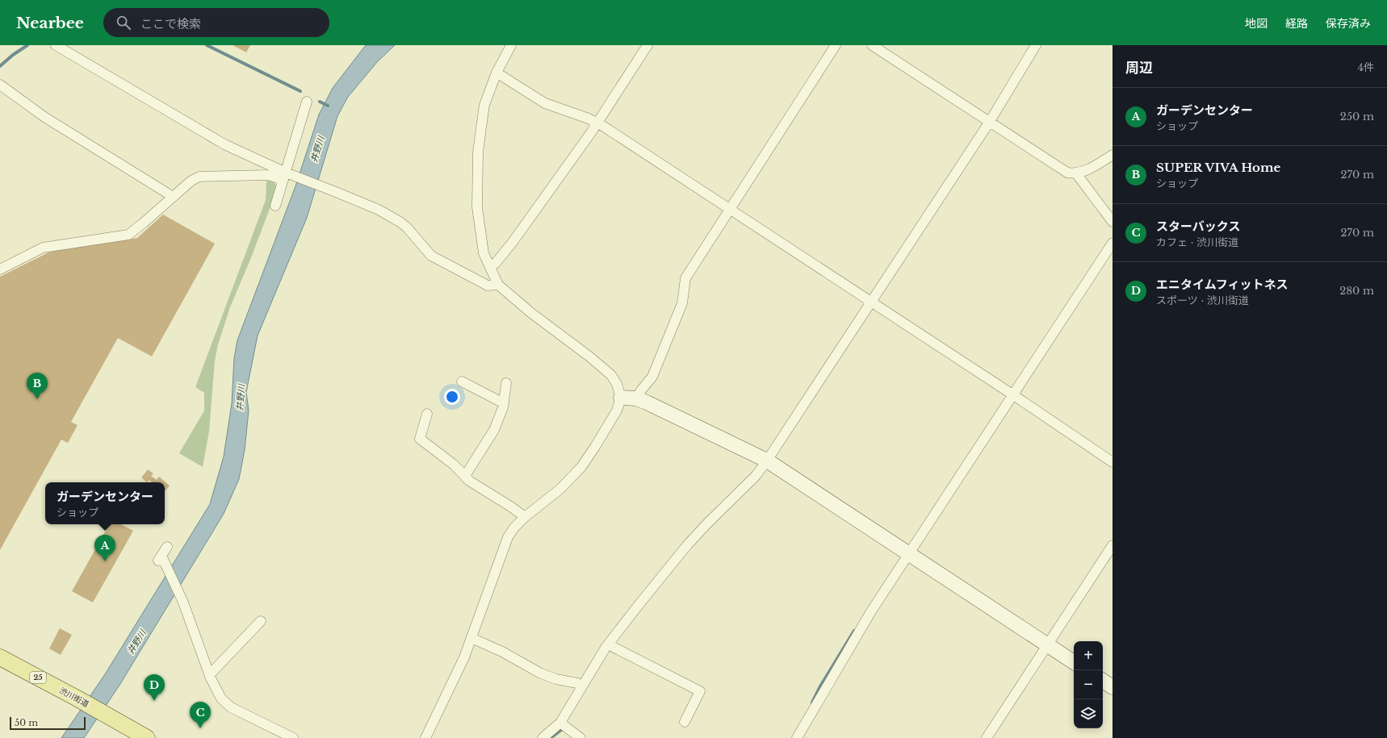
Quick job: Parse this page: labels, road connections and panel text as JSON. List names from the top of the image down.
{
  "streets": {
    "main road": ["25", "渋川街道"]
  },
  "water": ["井野川"],
  "scale_bar": "50 m",
  "page": {
    "header": "Nearbee",
    "search": "ここで検索",
    "nav": ["地図", "経路", "保存済み"],
    "heading": ["周辺", "4件"],
    "list": [
      {
        "mark": "A",
        "name": "ガーデンセンター",
        "note": "ショップ",
        "value": "250 m"
      },
      {
        "mark": "B",
        "name": "SUPER VIVA Home",
        "note": "ショップ",
        "value": "270 m"
      },
      {
        "mark": "C",
        "name": "スターバックス",
        "note": "カフェ · 渋川街道",
        "value": "270 m"
      },
      {
        "mark": "D",
        "name": "エニタイムフィットネス",
        "note": "スポーツ · 渋川街道",
        "value": "280 m"
      }
    ],
    "pins": [
      "B",
      "A",
      "D",
      "C"
    ],
    "popup": ["ガーデンセンター", "ショップ"],
    "map_buttons": ["+", "−"],
    "scale": "50 m"
  }
}
